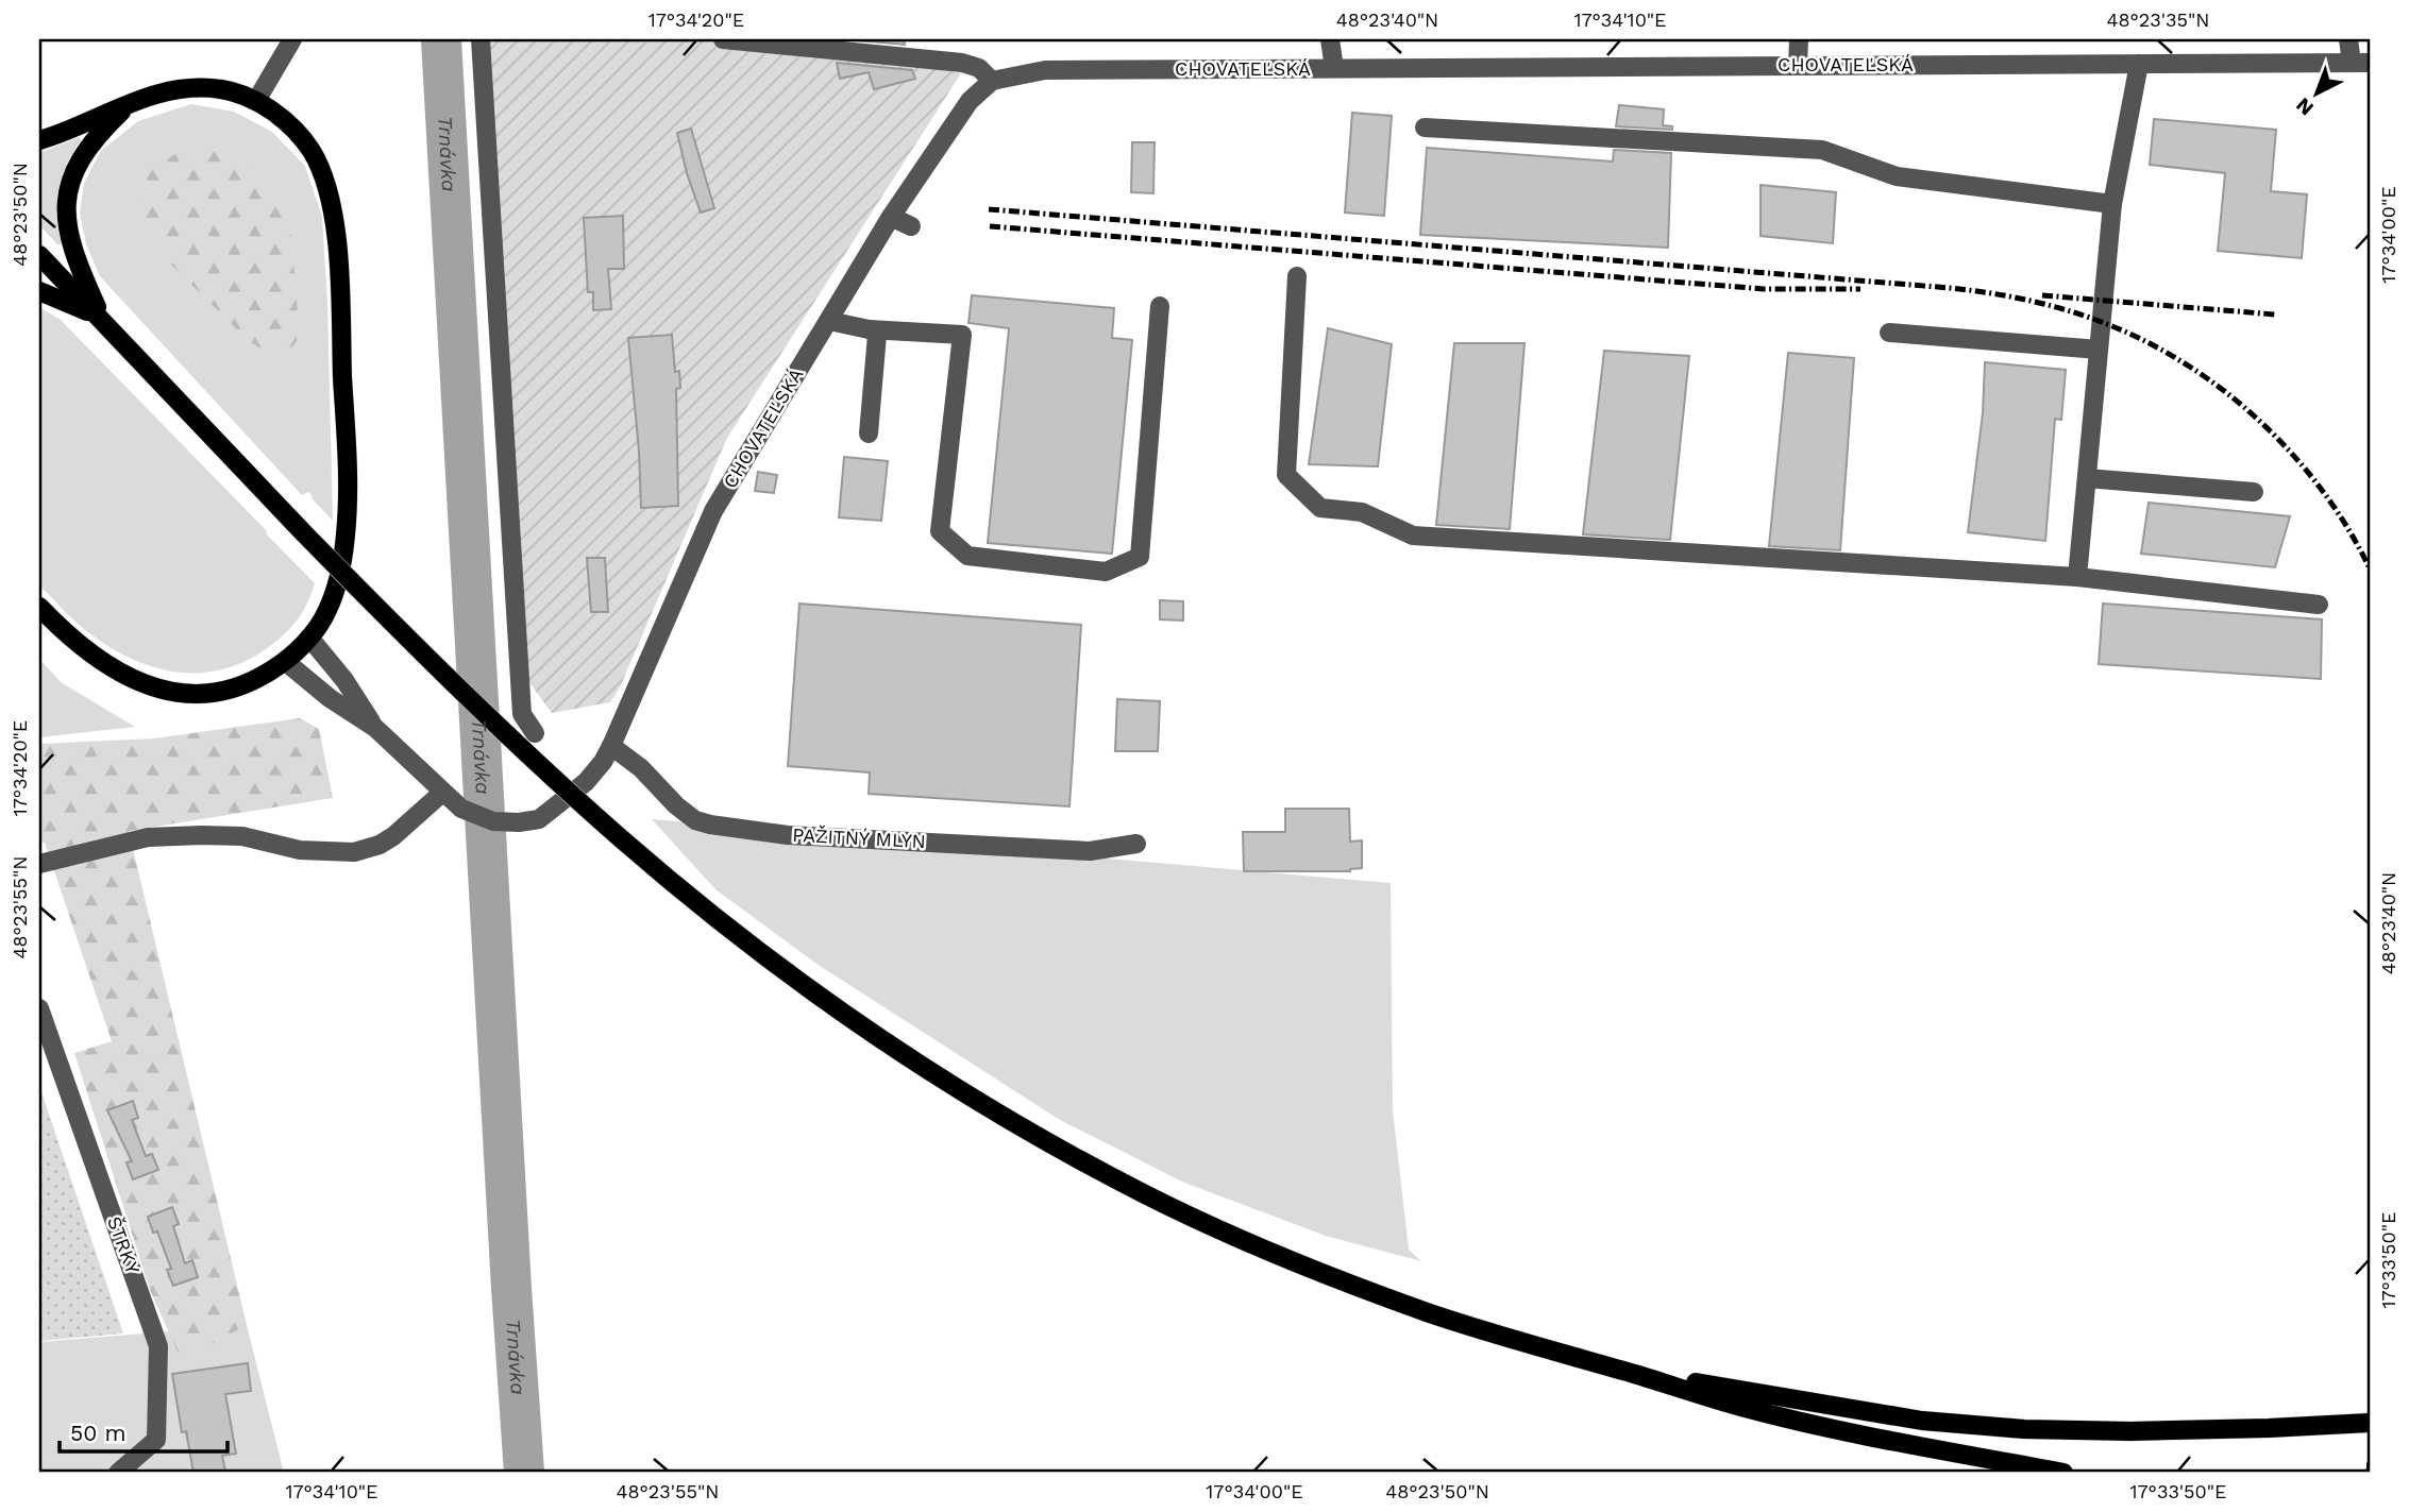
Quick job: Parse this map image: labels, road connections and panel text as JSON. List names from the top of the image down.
{
  "streets": {
    "street": ["CHOVATEĽSKÁ", "PAŽITNÝ MLYN", "ŠTRKY"]
  },
  "crossings": [
    ["CHOVATEĽSKÁ", "PAŽITNÝ MLYN"]
  ],
  "water": ["Trnávka"],
  "scale_bar": "50 m",
  "north": "bottom left",
  "coordinates": [
    "17°34'20\"E",
    "48°23'40\"N",
    "17°34'10\"E",
    "48°23'35\"N",
    "48°23'50\"N",
    "17°34'00\"E",
    "48°23'55\"N",
    "17°33'50\"E"
  ]
}
